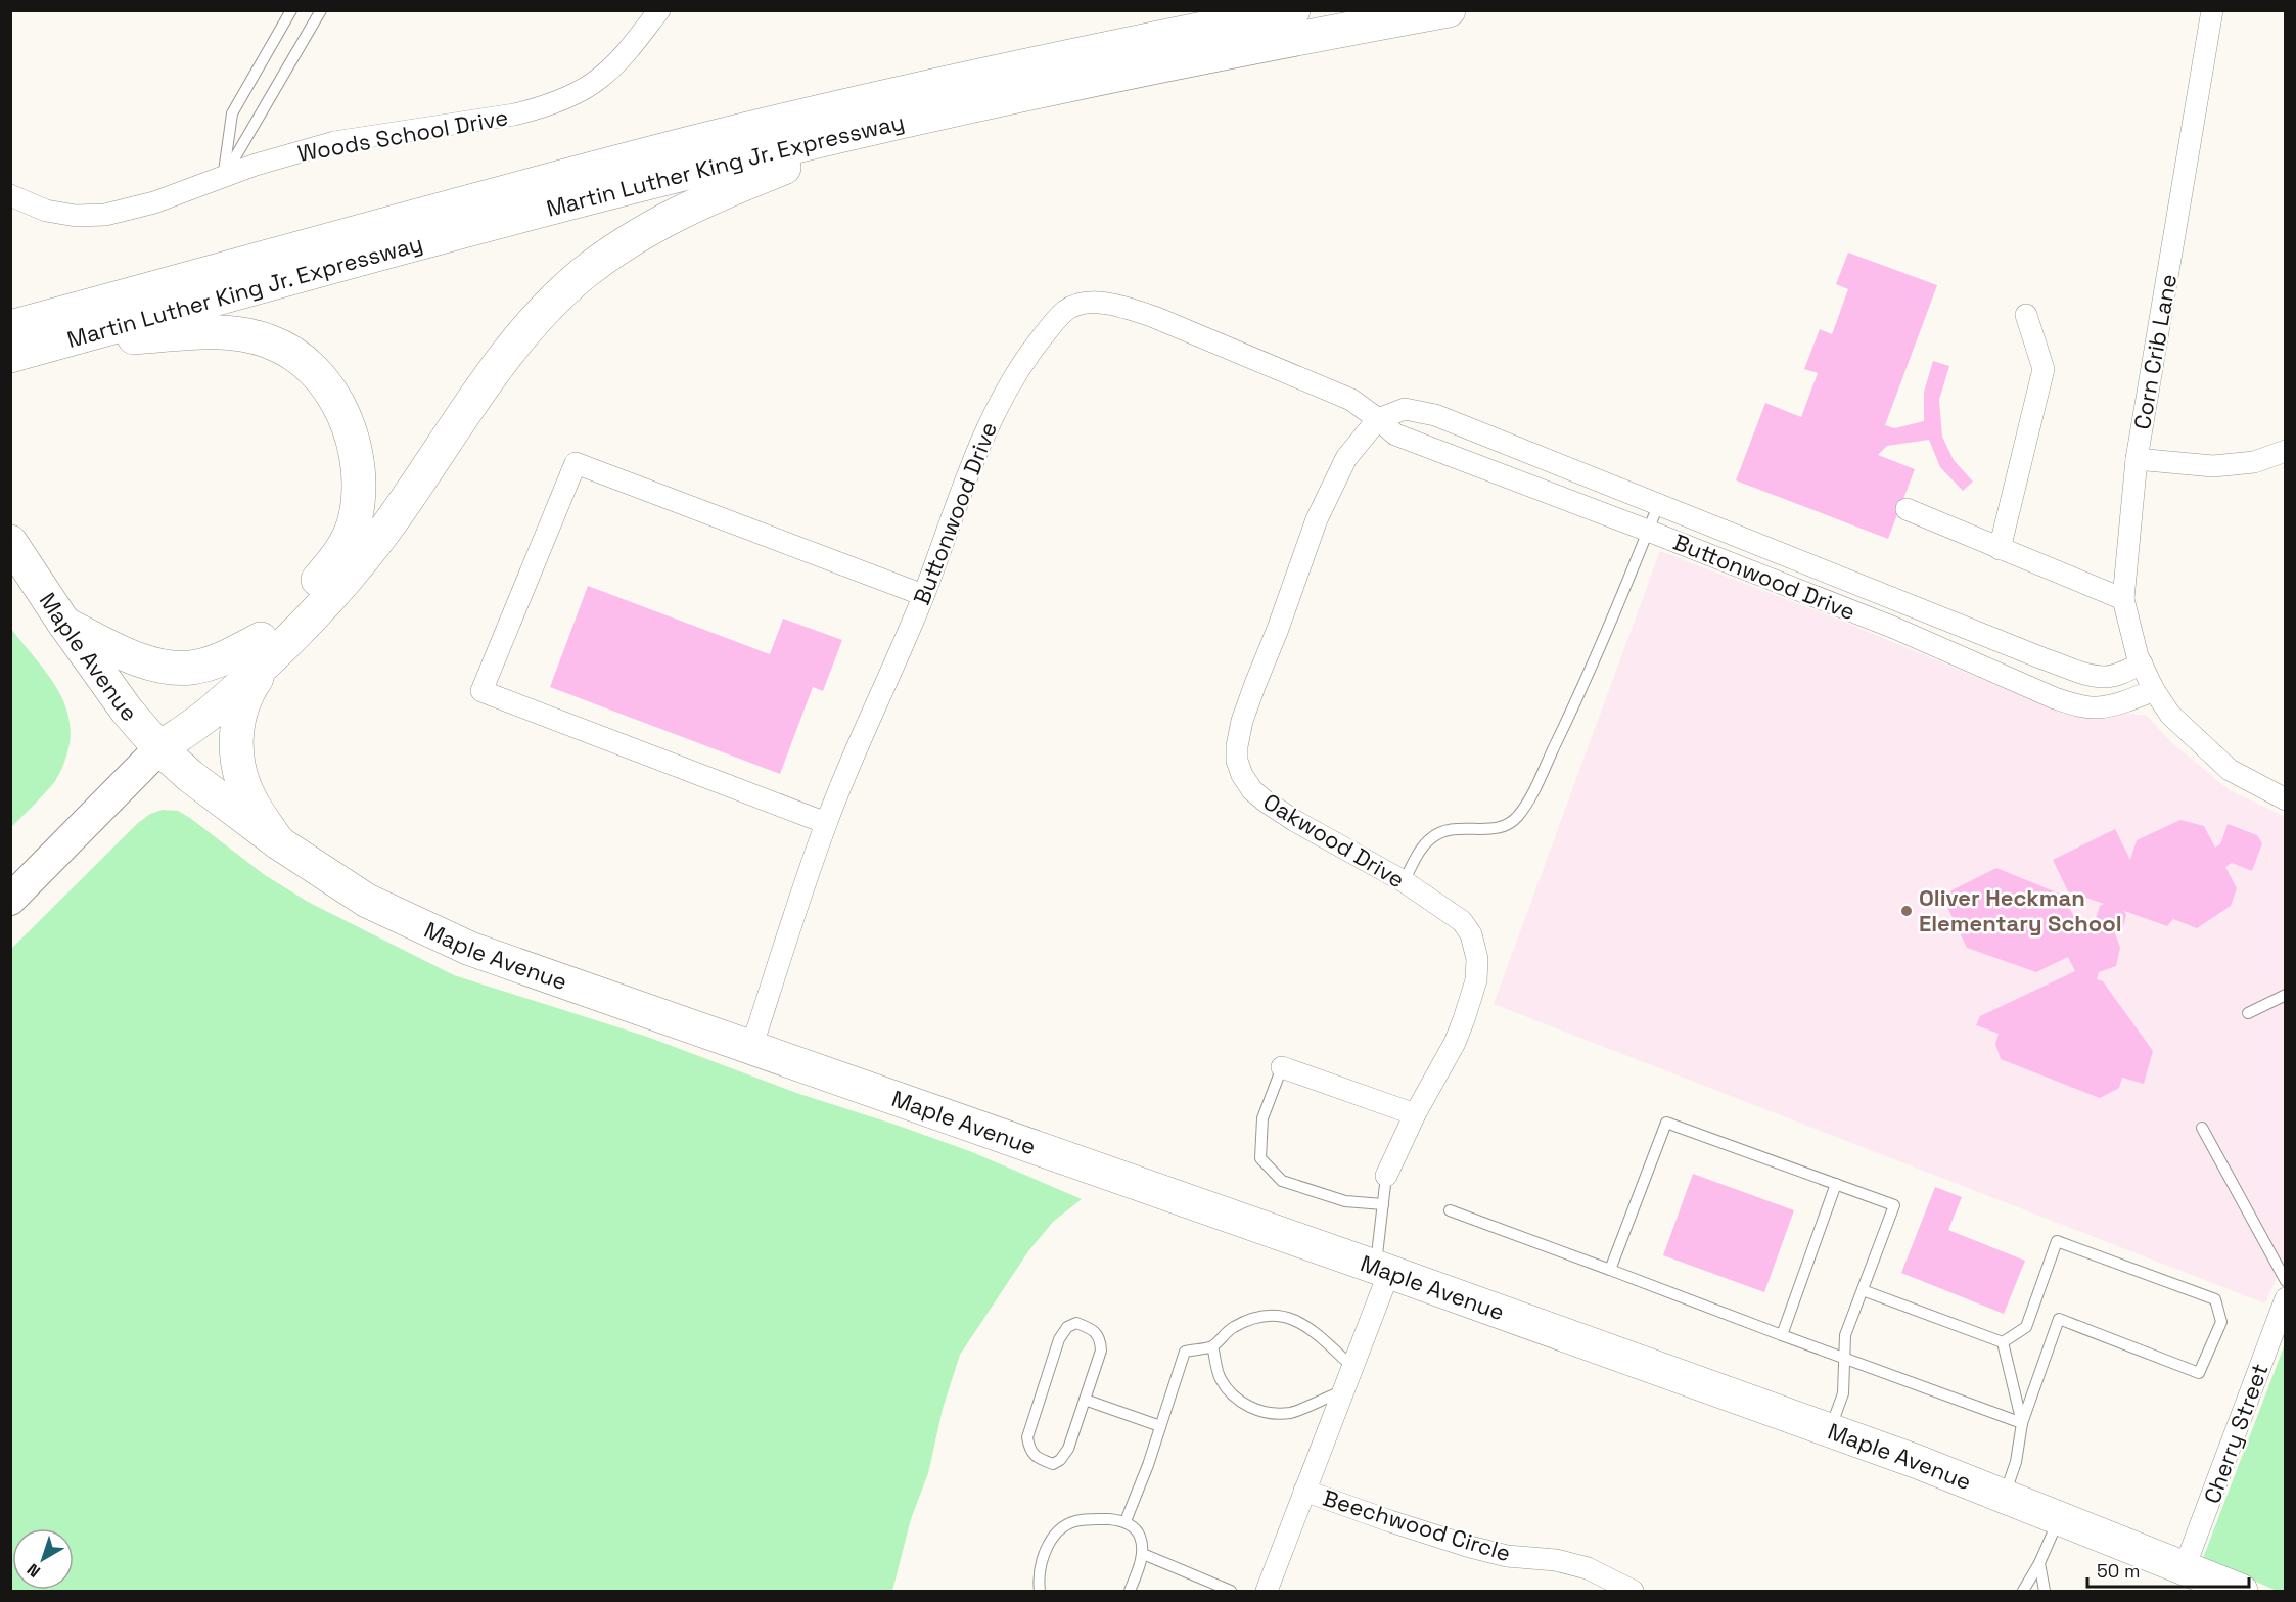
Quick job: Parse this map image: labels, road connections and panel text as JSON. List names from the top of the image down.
{
  "streets": {
    "main road": ["Martin Luther King Jr. Expressway", "Maple Avenue"],
    "street": [
      "Woods School Drive",
      "Corn Crib Lane",
      "Buttonwood Drive",
      "Oakwood Drive",
      "Cherry Street",
      "Beechwood Circle"
    ]
  },
  "crossings": [
    ["Corn Crib Lane", "Buttonwood Drive"],
    ["Buttonwood Drive", "Maple Avenue"],
    ["Buttonwood Drive", "Oakwood Drive"],
    ["Maple Avenue", "Cherry Street"]
  ],
  "places": ["Oliver Heckman Elementary School"],
  "scale_bar": "50 m",
  "north": "bottom left"
}
